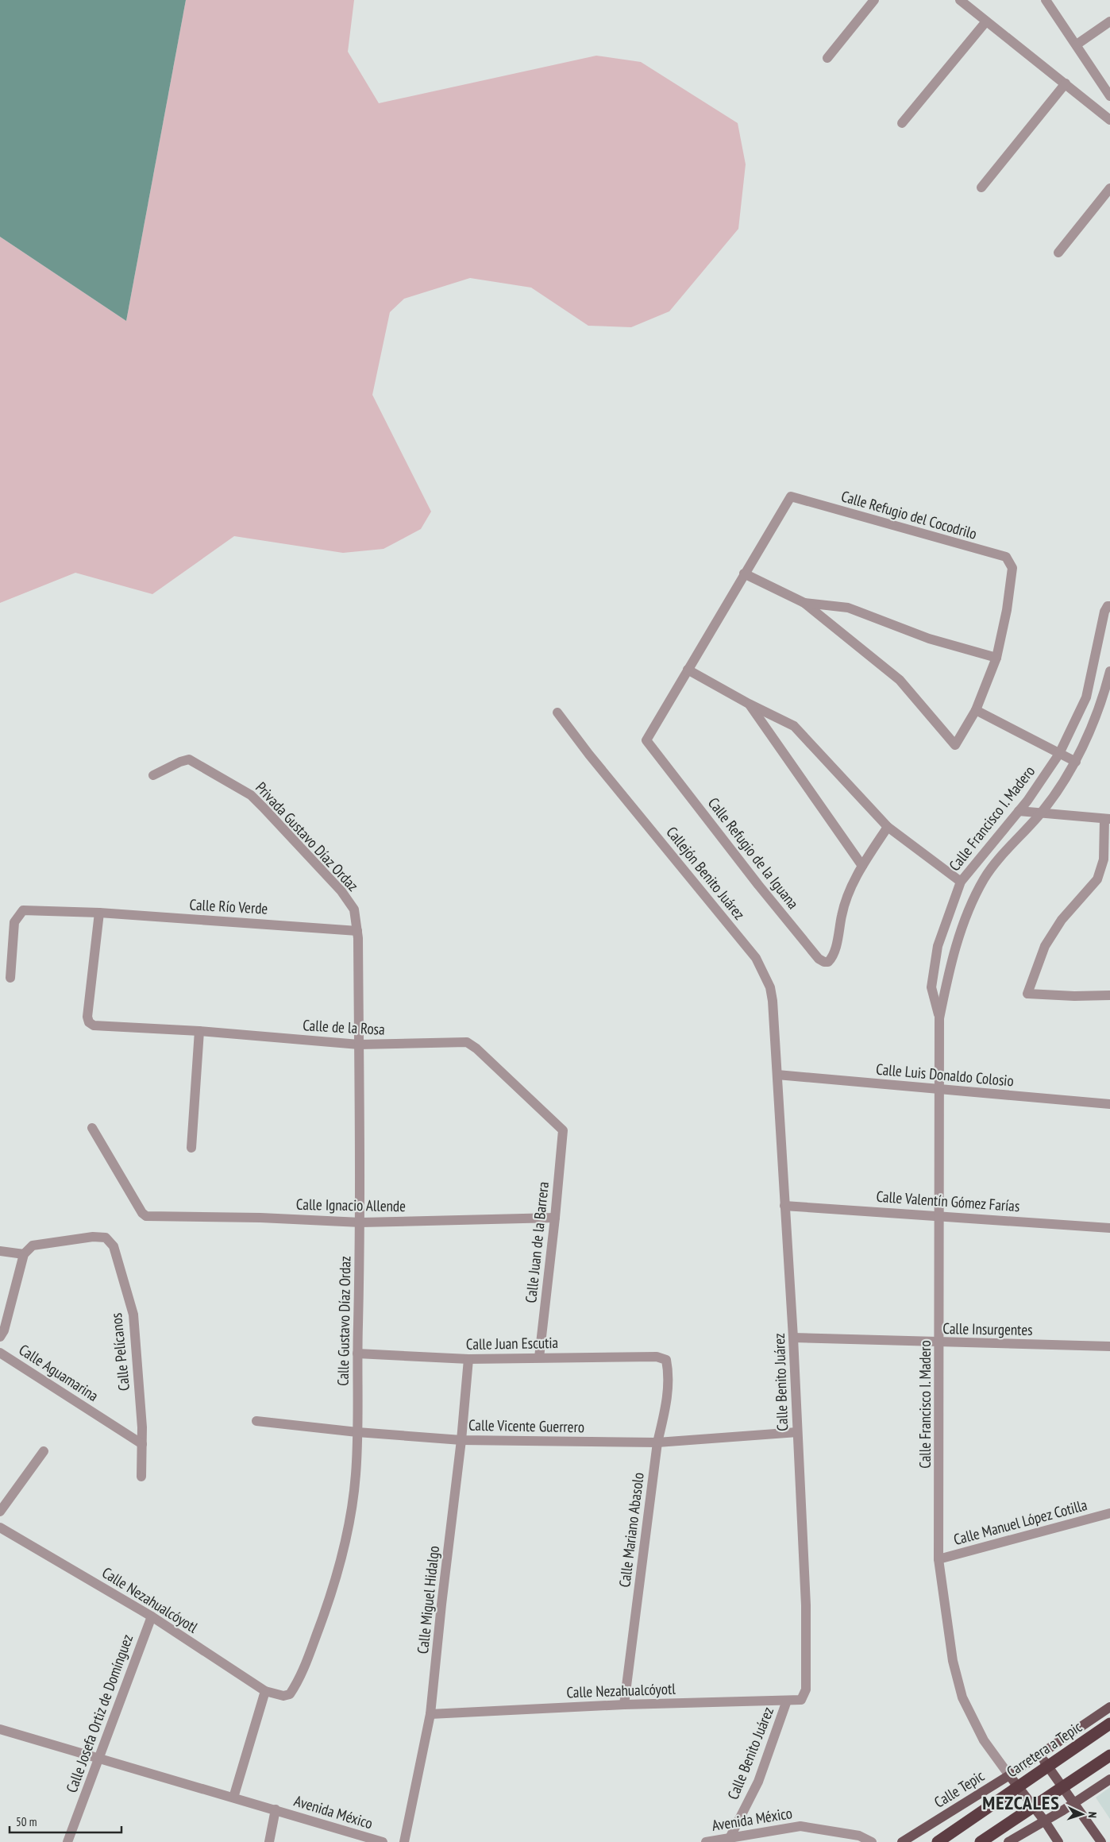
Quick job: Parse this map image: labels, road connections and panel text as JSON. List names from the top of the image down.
{
  "streets": {
    "highway": ["Carretera a Tepic"],
    "main road": ["Calle Tepic"],
    "street": [
      "Calle Refugio del Cocodrilo",
      "Calle Francisco I. Madero",
      "Privada Gustavo Díaz Ordaz",
      "Calle Refugio de la Iguana",
      "Callejón Benito Juárez",
      "Calle Río Verde",
      "Calle de la Rosa",
      "Calle Luis Donaldo Colosio",
      "Calle Valentín Gómez Farías",
      "Calle Ignacio Allende",
      "Calle Juan de la Barrera",
      "Calle Gustavo Díaz Ordaz",
      "Calle Insurgentes",
      "Calle Juan Escutia",
      "Calle Pelícanos",
      "Calle Aguamarina",
      "Calle Benito Juárez",
      "Calle Vicente Guerrero",
      "Calle Manuel López Cotilla",
      "Calle Mariano Abasolo",
      "Calle Nezahualcóyotl",
      "Calle Miguel Hidalgo",
      "Calle Josefa Ortiz de Domínguez",
      "Avenida México"
    ]
  },
  "crossings": [
    ["Calle Refugio del Cocodrilo", "Calle Refugio de la Iguana"],
    ["Calle Francisco I. Madero", "Calle Luis Donaldo Colosio"],
    ["Calle Francisco I. Madero", "Calle Valentín Gómez Farías"],
    ["Calle Francisco I. Madero", "Calle Insurgentes"],
    ["Calle Francisco I. Madero", "Calle Manuel López Cotilla"],
    ["Calle Francisco I. Madero", "Calle Tepic"],
    ["Privada Gustavo Díaz Ordaz", "Calle Río Verde"],
    ["Privada Gustavo Díaz Ordaz", "Calle Gustavo Díaz Ordaz"],
    ["Callejón Benito Juárez", "Calle Luis Donaldo Colosio"],
    ["Callejón Benito Juárez", "Calle Benito Juárez"],
    ["Calle Río Verde", "Calle de la Rosa"],
    ["Calle Río Verde", "Calle Gustavo Díaz Ordaz"],
    ["Calle de la Rosa", "Calle Juan de la Barrera"],
    ["Calle de la Rosa", "Calle Gustavo Díaz Ordaz"],
    ["Calle Luis Donaldo Colosio", "Calle Benito Juárez"],
    ["Calle Valentín Gómez Farías", "Calle Benito Juárez"],
    ["Calle Ignacio Allende", "Calle Juan de la Barrera"],
    ["Calle Ignacio Allende", "Calle Gustavo Díaz Ordaz"],
    ["Calle Juan de la Barrera", "Calle Juan Escutia"],
    ["Calle Gustavo Díaz Ordaz", "Calle Juan Escutia"],
    ["Calle Gustavo Díaz Ordaz", "Calle Vicente Guerrero"],
    ["Calle Gustavo Díaz Ordaz", "Calle Nezahualcóyotl"],
    ["Calle Insurgentes", "Calle Benito Juárez"],
    ["Calle Juan Escutia", "Calle Mariano Abasolo"],
    ["Calle Juan Escutia", "Calle Miguel Hidalgo"],
    ["Calle Pelícanos", "Calle Aguamarina"],
    ["Calle Benito Juárez", "Calle Vicente Guerrero"],
    ["Calle Benito Juárez", "Calle Nezahualcóyotl"],
    ["Calle Benito Juárez", "Avenida México"],
    ["Calle Vicente Guerrero", "Calle Mariano Abasolo"],
    ["Calle Vicente Guerrero", "Calle Miguel Hidalgo"],
    ["Calle Mariano Abasolo", "Calle Nezahualcóyotl"],
    ["Calle Nezahualcóyotl", "Calle Miguel Hidalgo"],
    ["Calle Nezahualcóyotl", "Calle Josefa Ortiz de Domínguez"],
    ["Calle Josefa Ortiz de Domínguez", "Avenida México"]
  ],
  "districts": ["MEZCALES"],
  "scale_bar": "50 m",
  "north": "right"
}
